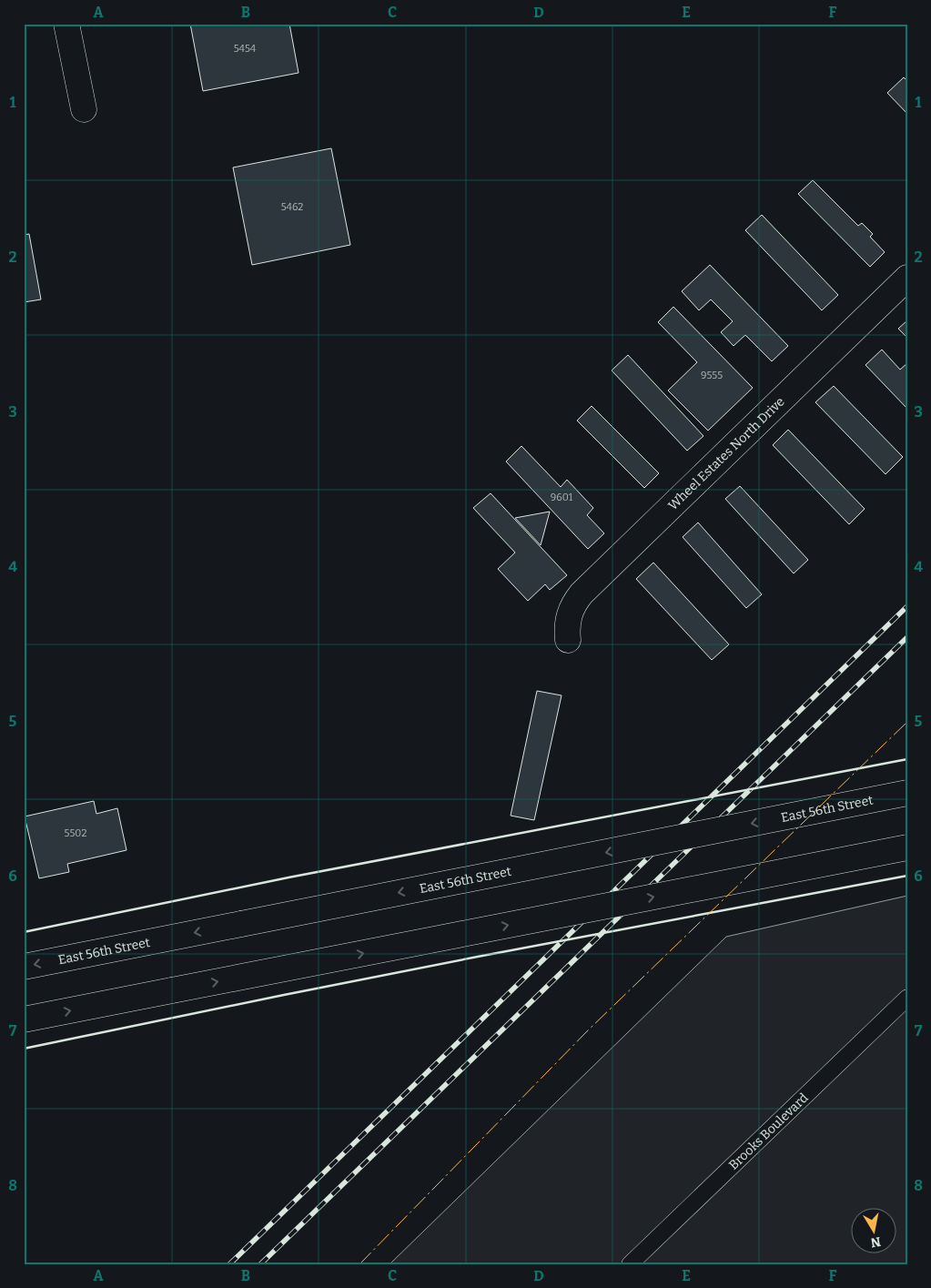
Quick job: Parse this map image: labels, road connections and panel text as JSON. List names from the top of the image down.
{
  "streets": {
    "main road": ["Wheel Estates North Drive", "East 56th Street"],
    "lane": ["Brooks Boulevard"]
  },
  "house_numbers": [
    "5454",
    "5462",
    "9555",
    "9601",
    "5502"
  ],
  "north": "bottom",
  "grid": {
    "columns": [
      "A",
      "B",
      "C",
      "D",
      "E",
      "F"
    ],
    "rows": [
      "1",
      "2",
      "3",
      "4",
      "5",
      "6",
      "7",
      "8"
    ]
  }
}
